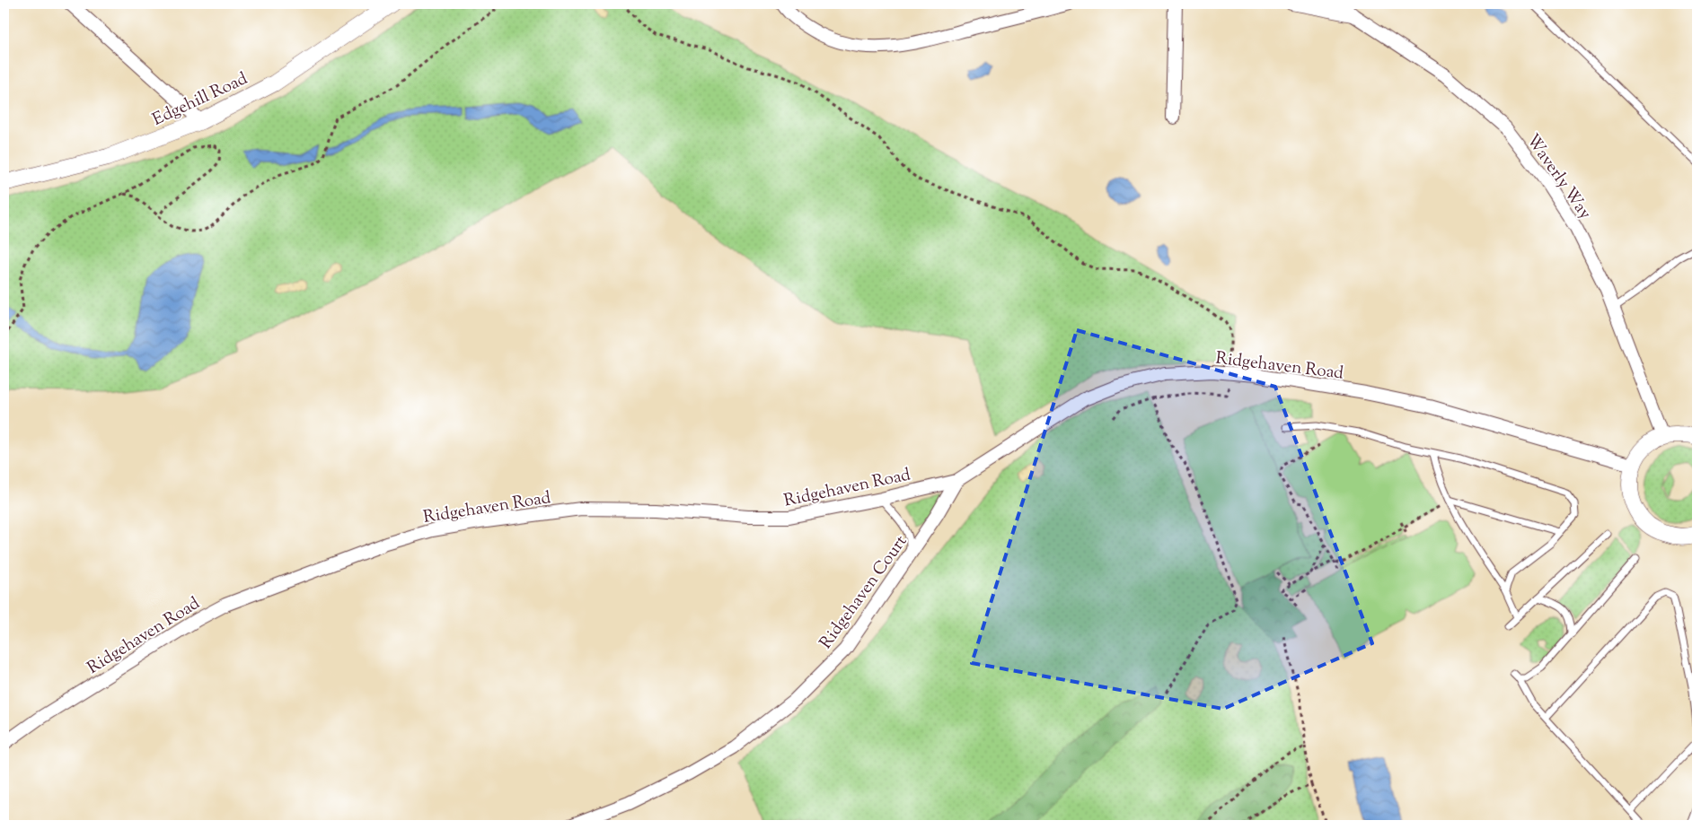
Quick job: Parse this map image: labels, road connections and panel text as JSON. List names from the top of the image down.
{
  "streets": {
    "street": [
      "Edgehill Road",
      "Waverly Way",
      "Ridgehaven Road",
      "Ridgehaven Court"
    ]
  },
  "crossings": [
    ["Ridgehaven Road", "Ridgehaven Court"]
  ]
}
